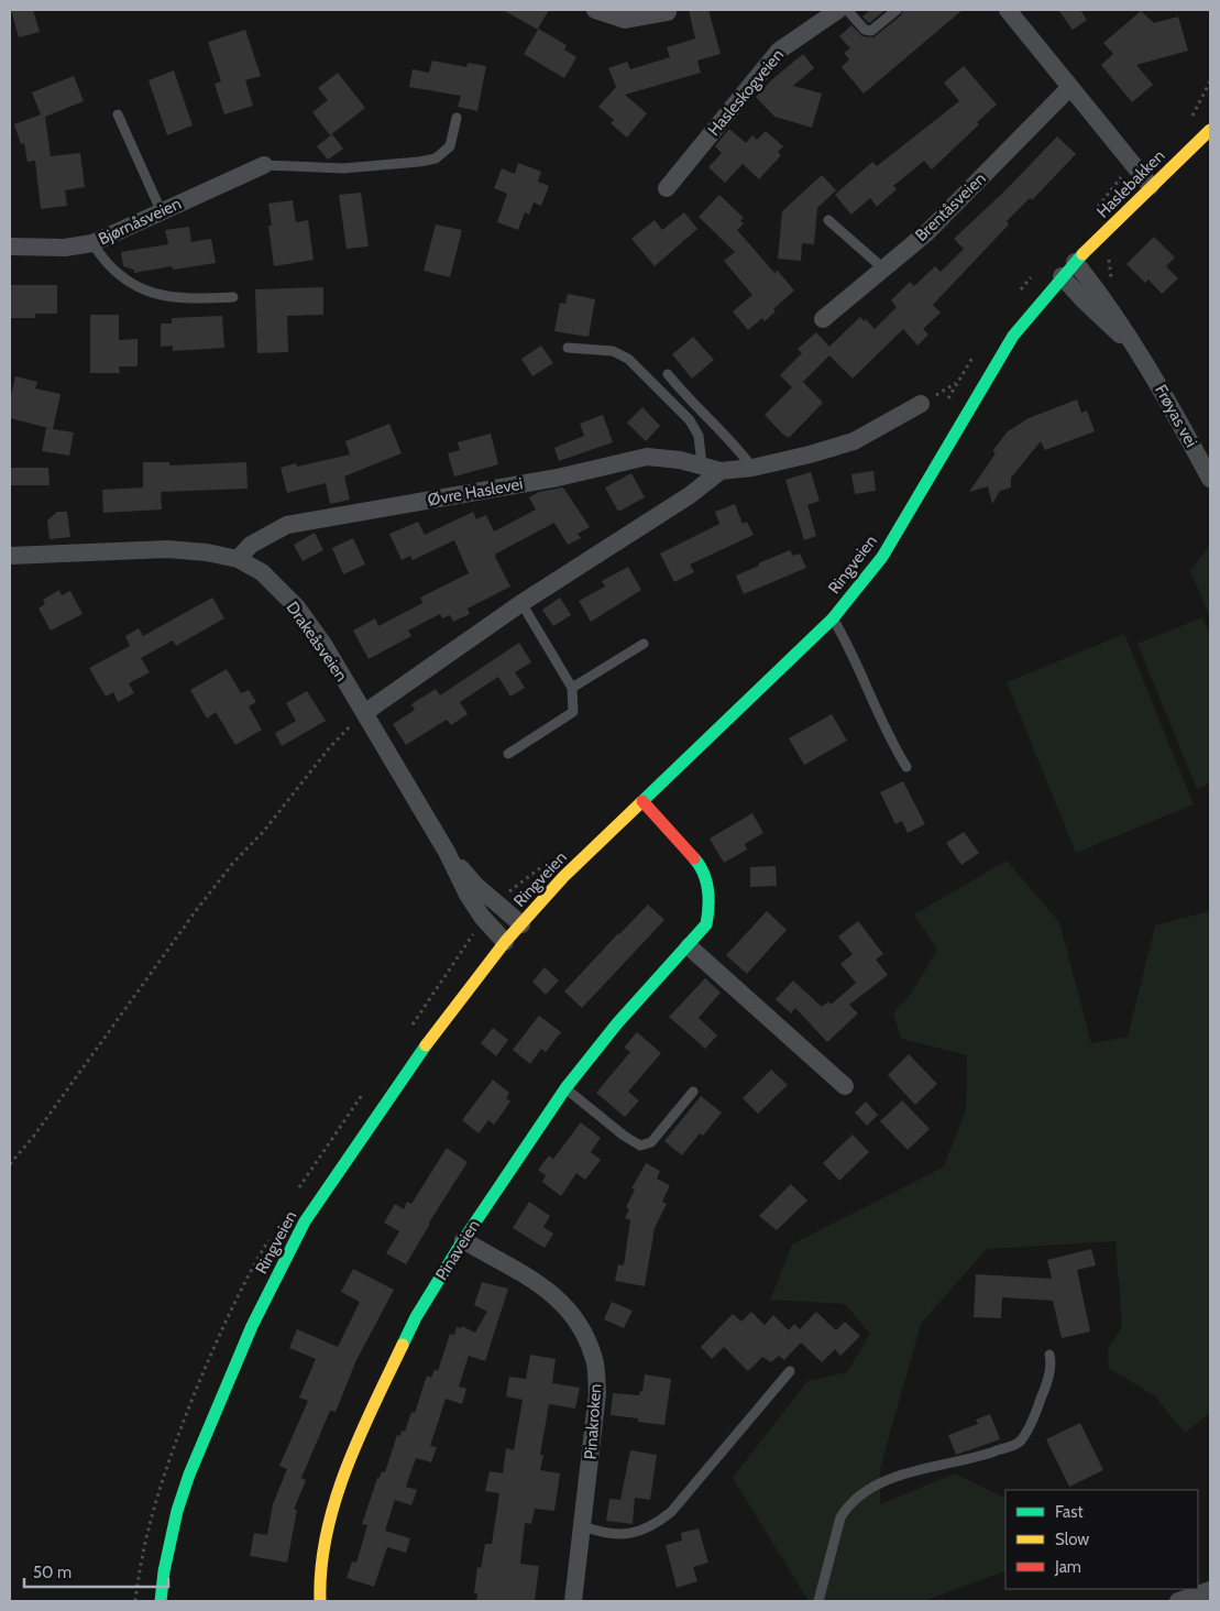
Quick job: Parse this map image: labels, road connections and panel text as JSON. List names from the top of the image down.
{
  "streets": {
    "main road": ["Haslebakken", "Ringveien", "Pinaveien"],
    "street": [
      "Hasleskogveien",
      "Brentåsveien",
      "Bjørnåsveien",
      "Frøyas vei",
      "Øvre Haslevei",
      "Drakeåsveien",
      "Pinakroken"
    ]
  },
  "crossings": [
    ["Haslebakken", "Frøyas vei"],
    ["Haslebakken", "Ringveien"],
    ["Frøyas vei", "Ringveien"],
    ["Øvre Haslevei", "Drakeåsveien"],
    ["Ringveien", "Drakeåsveien"],
    ["Ringveien", "Pinaveien"],
    ["Pinaveien", "Pinakroken"]
  ],
  "legend": ["Fast", "Slow", "Jam"],
  "scale_bar": "50 m"
}
